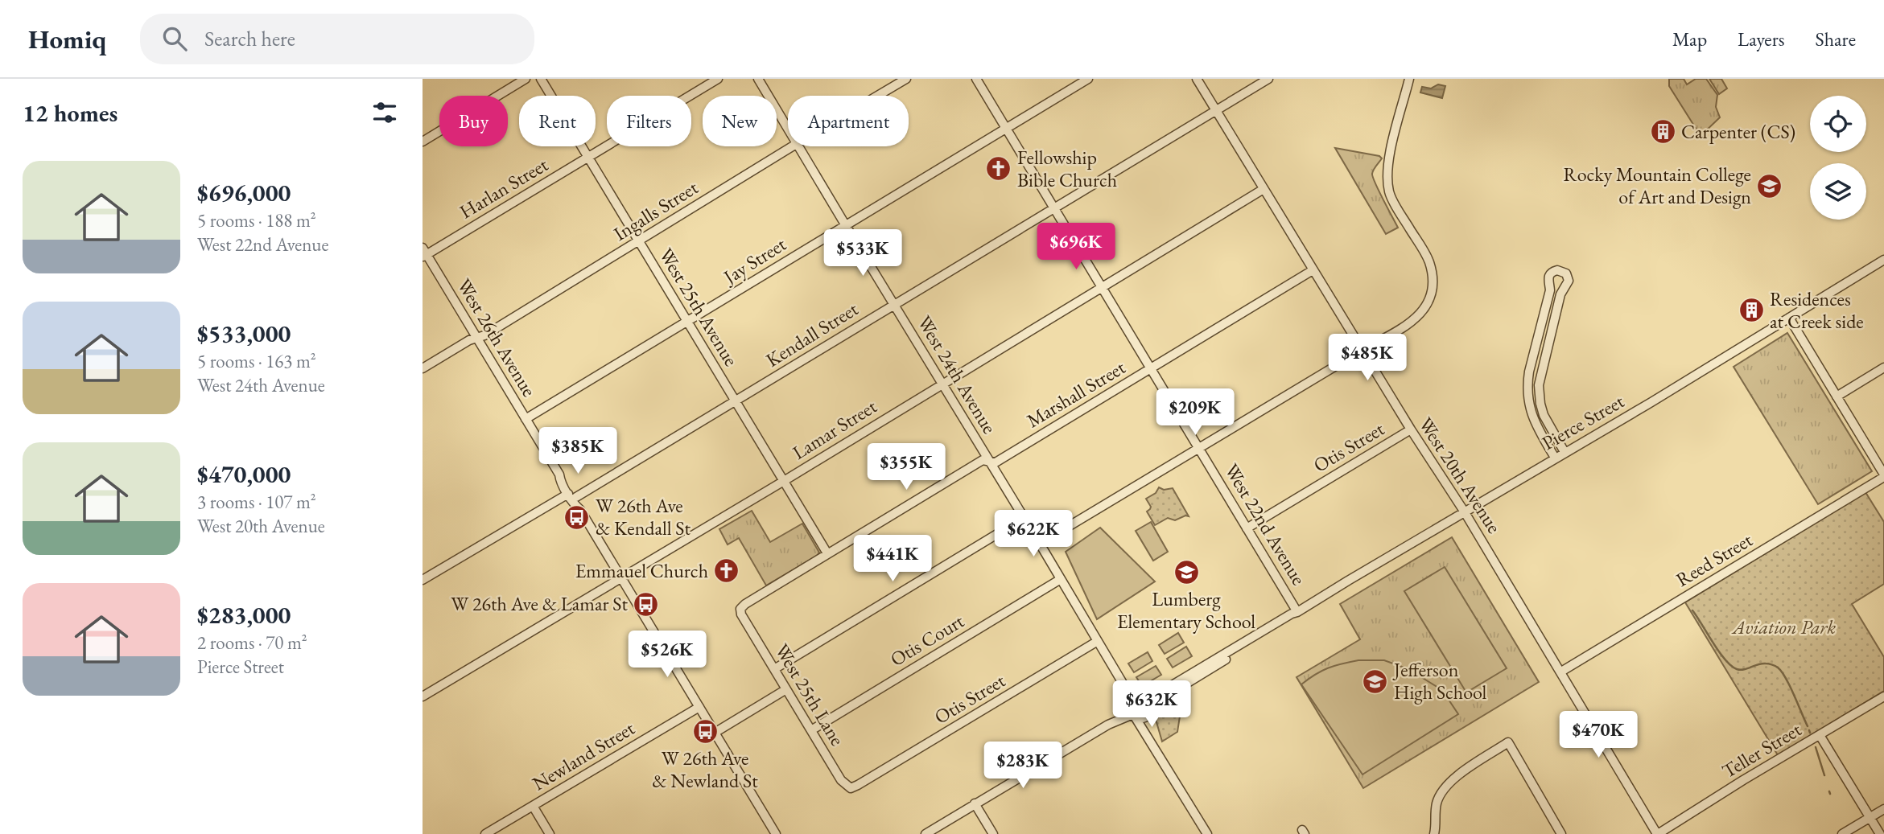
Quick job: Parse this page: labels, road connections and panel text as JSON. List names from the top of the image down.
{
  "streets": {
    "street": [
      "Harlan Street",
      "Ingalls Street",
      "Jay Street",
      "West 25th Avenue",
      "Kendall Street",
      "West 26th Avenue",
      "West 24th Avenue",
      "Marshall Street",
      "Pierce Street",
      "Lamar Street",
      "Otis Street",
      "West 20th Avenue",
      "West 22nd Avenue",
      "Reed Street",
      "Otis Court",
      "West 25th Lane",
      "Teller Street",
      "Newland Street"
    ]
  },
  "crossings": [
    ["Harlan Street", "West 25th Avenue"],
    ["Harlan Street", "West 26th Avenue"],
    ["Ingalls Street", "West 25th Avenue"],
    ["Ingalls Street", "West 26th Avenue"],
    ["Jay Street", "West 25th Avenue"],
    ["Jay Street", "West 26th Avenue"],
    ["Jay Street", "West 24th Avenue"],
    ["Jay Street", "West 22nd Avenue"],
    ["West 25th Avenue", "Kendall Street"],
    ["West 25th Avenue", "Marshall Street"],
    ["West 25th Avenue", "Lamar Street"],
    ["Kendall Street", "West 26th Avenue"],
    ["Kendall Street", "West 24th Avenue"],
    ["Kendall Street", "West 20th Avenue"],
    ["Kendall Street", "West 22nd Avenue"],
    ["West 26th Avenue", "Lamar Street"],
    ["West 26th Avenue", "Newland Street"],
    ["West 24th Avenue", "Marshall Street"],
    ["West 24th Avenue", "Pierce Street"],
    ["West 24th Avenue", "Lamar Street"],
    ["West 24th Avenue", "Otis Street"],
    ["West 24th Avenue", "Otis Court"],
    ["Marshall Street", "West 20th Avenue"],
    ["Marshall Street", "West 22nd Avenue"],
    ["Marshall Street", "West 25th Lane"],
    ["Pierce Street", "West 20th Avenue"],
    ["Pierce Street", "West 22nd Avenue"],
    ["Lamar Street", "West 20th Avenue"],
    ["Lamar Street", "West 22nd Avenue"],
    ["Otis Street", "West 20th Avenue"],
    ["Otis Street", "West 22nd Avenue"],
    ["Otis Street", "West 25th Lane"],
    ["West 20th Avenue", "Reed Street"],
    ["West 20th Avenue", "Teller Street"],
    ["Otis Court", "West 25th Lane"]
  ],
  "parks": ["Aviation Park"],
  "places": {
    "building": ["Carpenter (CS)", "Residences at Creek side"],
    "church": ["Fellowship Bible Church", "Emmauel Church"],
    "school or university": ["Rocky Mountain College of Art and Design", "Lumberg Elementary School", "Jefferson High School"],
    "bus stop": ["W 26th Ave & Kendall St", "W 26th Ave & Lamar St", "W 26th Ave & Newland St"]
  },
  "page": {
    "header": "Homiq",
    "search": "Search here",
    "nav": ["Map", "Layers", "Share"],
    "heading": "12 homes",
    "chip": [
      "Buy",
      "Rent",
      "Filters",
      "New",
      "Apartment"
    ],
    "list": [
      {
        "name": "$696,000",
        "note": "5 rooms · 188 m² · West 22nd Avenue"
      },
      {
        "name": "$533,000",
        "note": "5 rooms · 163 m² · West 24th Avenue"
      },
      {
        "name": "$470,000",
        "note": "3 rooms · 107 m² · West 20th Avenue"
      },
      {
        "name": "$283,000",
        "note": "2 rooms · 70 m² · Pierce Street"
      }
    ],
    "price": [
      "$696K",
      "$533K",
      "$485K",
      "$209K",
      "$385K",
      "$355K",
      "$622K",
      "$441K",
      "$526K",
      "$632K",
      "$470K",
      "$283K"
    ]
  }
}
